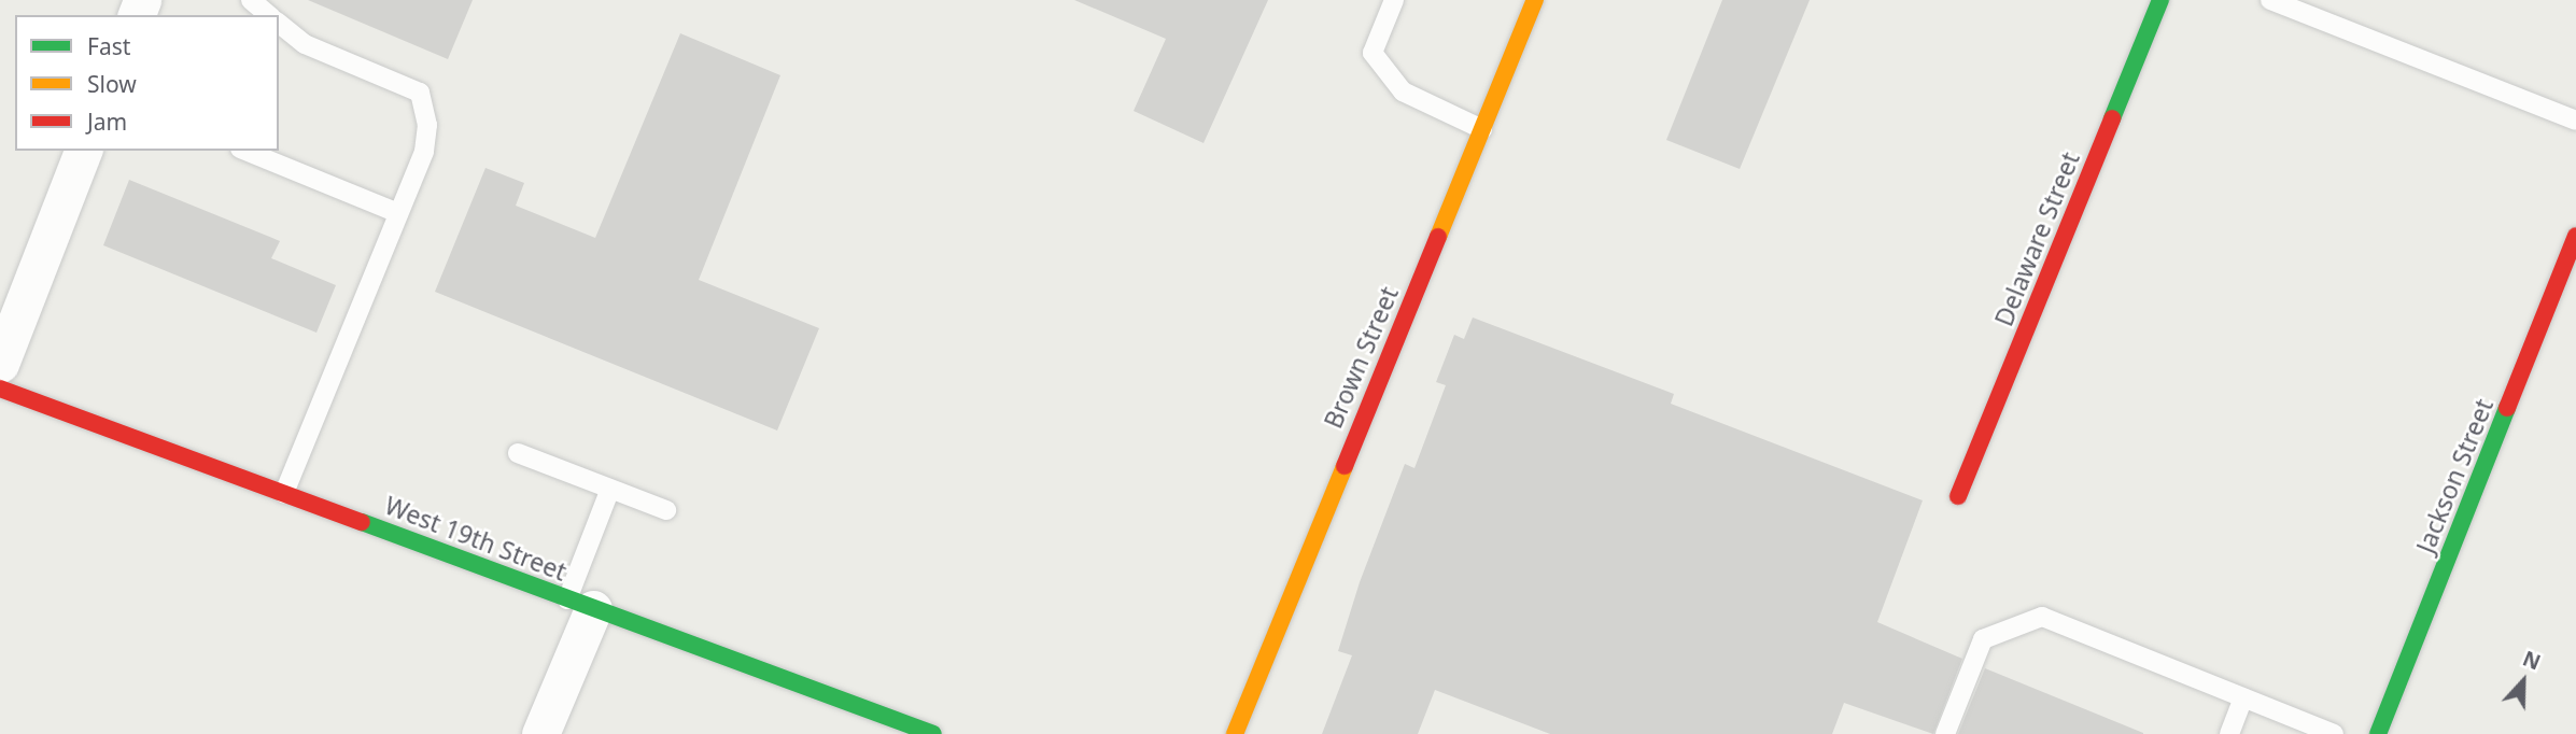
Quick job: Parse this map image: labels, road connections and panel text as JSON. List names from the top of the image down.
{
  "streets": {
    "street": [
      "Delaware Street",
      "Brown Street",
      "Jackson Street",
      "West 19th Street"
    ]
  },
  "legend": ["Fast", "Slow", "Jam"],
  "north": "top"
}
